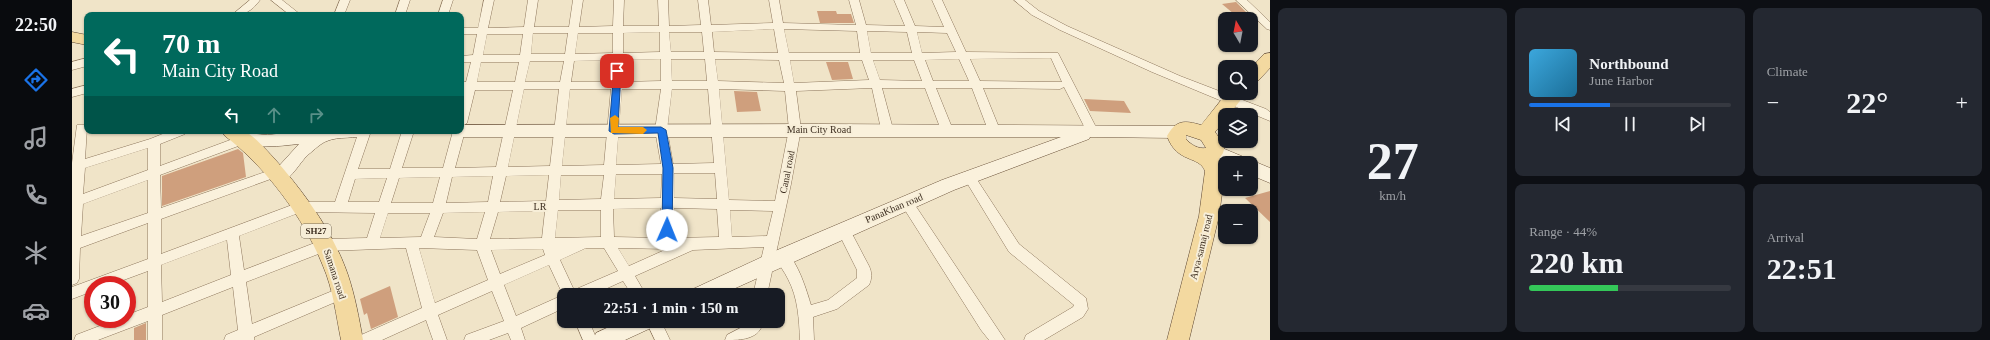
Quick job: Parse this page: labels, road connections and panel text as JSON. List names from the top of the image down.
{
  "streets": {
    "main road": ["SH27", "Arya-samaj road", "Samana road"],
    "street": [
      "Main City Road",
      "Canal road",
      "LR",
      "PanaKhan road"
    ]
  },
  "crossings": [
    ["Main City Road", "Canal road"],
    ["Main City Road", "PanaKhan road"],
    ["Canal road", "LR"],
    ["Canal road", "PanaKhan road"],
    ["LR", "Samana road"]
  ],
  "north": "top",
  "page": {
    "tabs": "22:50",
    "tile": [
      ["27", "km/h"],
      "Climate",
      ["Range · 44%", "220 km"],
      ["Arrival", "22:51"]
    ],
    "map_buttons": ["+", "−"],
    "turn": ["70 m", "Main City Road"],
    "song": ["Northbound", "June Harbor"],
    "heat": ["−", "22°", "+"],
    "limit": "30",
    "trip": "22:51 · 1 min · 150 m"
  }
}
